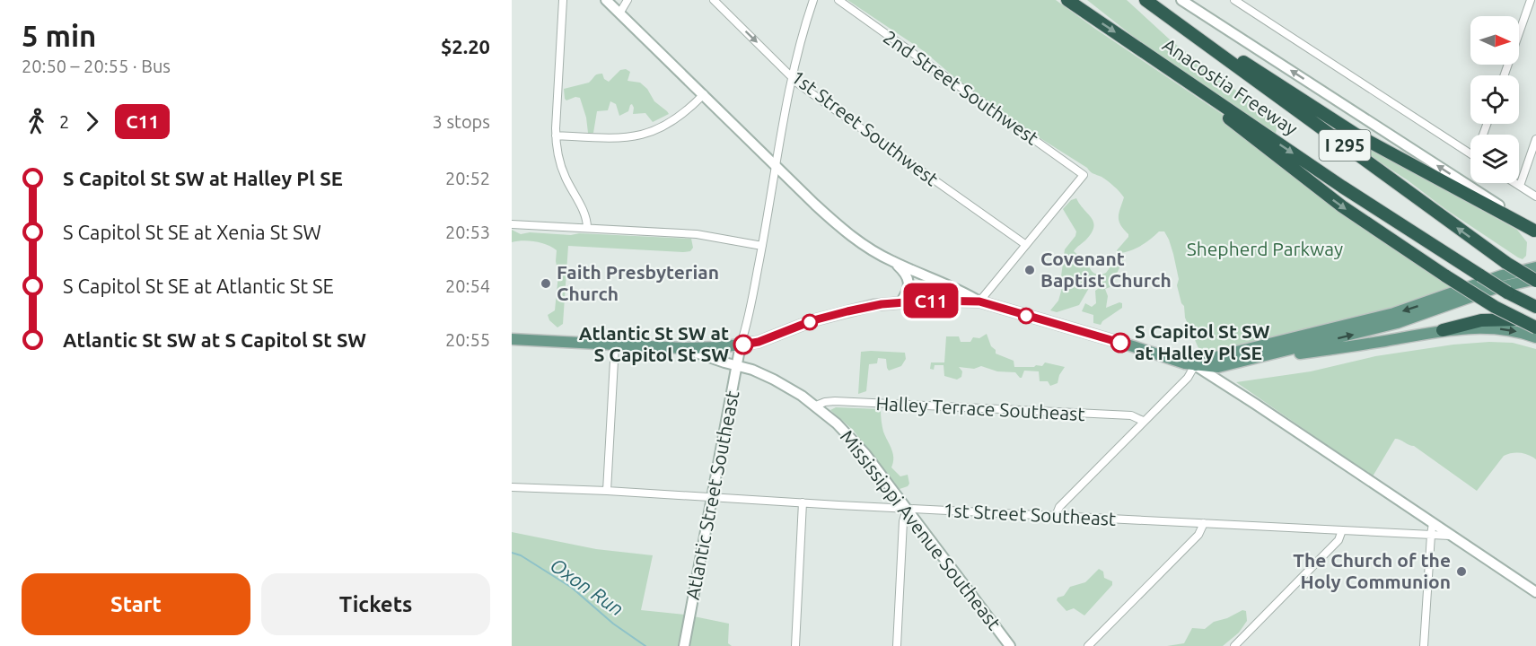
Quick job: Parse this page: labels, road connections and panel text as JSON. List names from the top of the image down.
{
  "streets": {
    "highway": ["Anacostia Freeway", "I 295"],
    "street": [
      "2nd Street Southwest",
      "1st Street Southwest",
      "Halley Terrace Southeast",
      "Atlantic Street Southeast",
      "1st Street Southeast",
      "Mississippi Avenue Southeast"
    ]
  },
  "crossings": [
    ["2nd Street Southwest", "1st Street Southwest"],
    ["Halley Terrace Southeast", "Mississippi Avenue Southeast"],
    ["Atlantic Street Southeast", "1st Street Southeast"],
    ["Atlantic Street Southeast", "Mississippi Avenue Southeast"],
    ["1st Street Southeast", "Mississippi Avenue Southeast"]
  ],
  "water": ["Oxon Run"],
  "parks": ["Shepherd Parkway"],
  "places": [
    "Covenant Baptist Church",
    "Faith Presbyterian Church",
    "S Capitol St SW at Halley Pl SE",
    "Atlantic St SW at S Capitol St SW",
    "The Church of the Holy Communion"
  ],
  "lines": ["bus line C11"],
  "north": "right",
  "page": {
    "heading": ["5 min", "20:50 – 20:55 · Bus", "$2.20"],
    "on_map": "C11",
    "legs": ["2", "C11", "3 stops"],
    "list": [
      {
        "name": "S Capitol St SW at Halley Pl SE",
        "value": "20:52"
      },
      {
        "name": "S Capitol St SE at Xenia St SW",
        "value": "20:53"
      },
      {
        "name": "S Capitol St SE at Atlantic St SE",
        "value": "20:54"
      },
      {
        "name": "Atlantic St SW at S Capitol St SW",
        "value": "20:55"
      }
    ],
    "buttons": ["Start", "Tickets"]
  }
}
